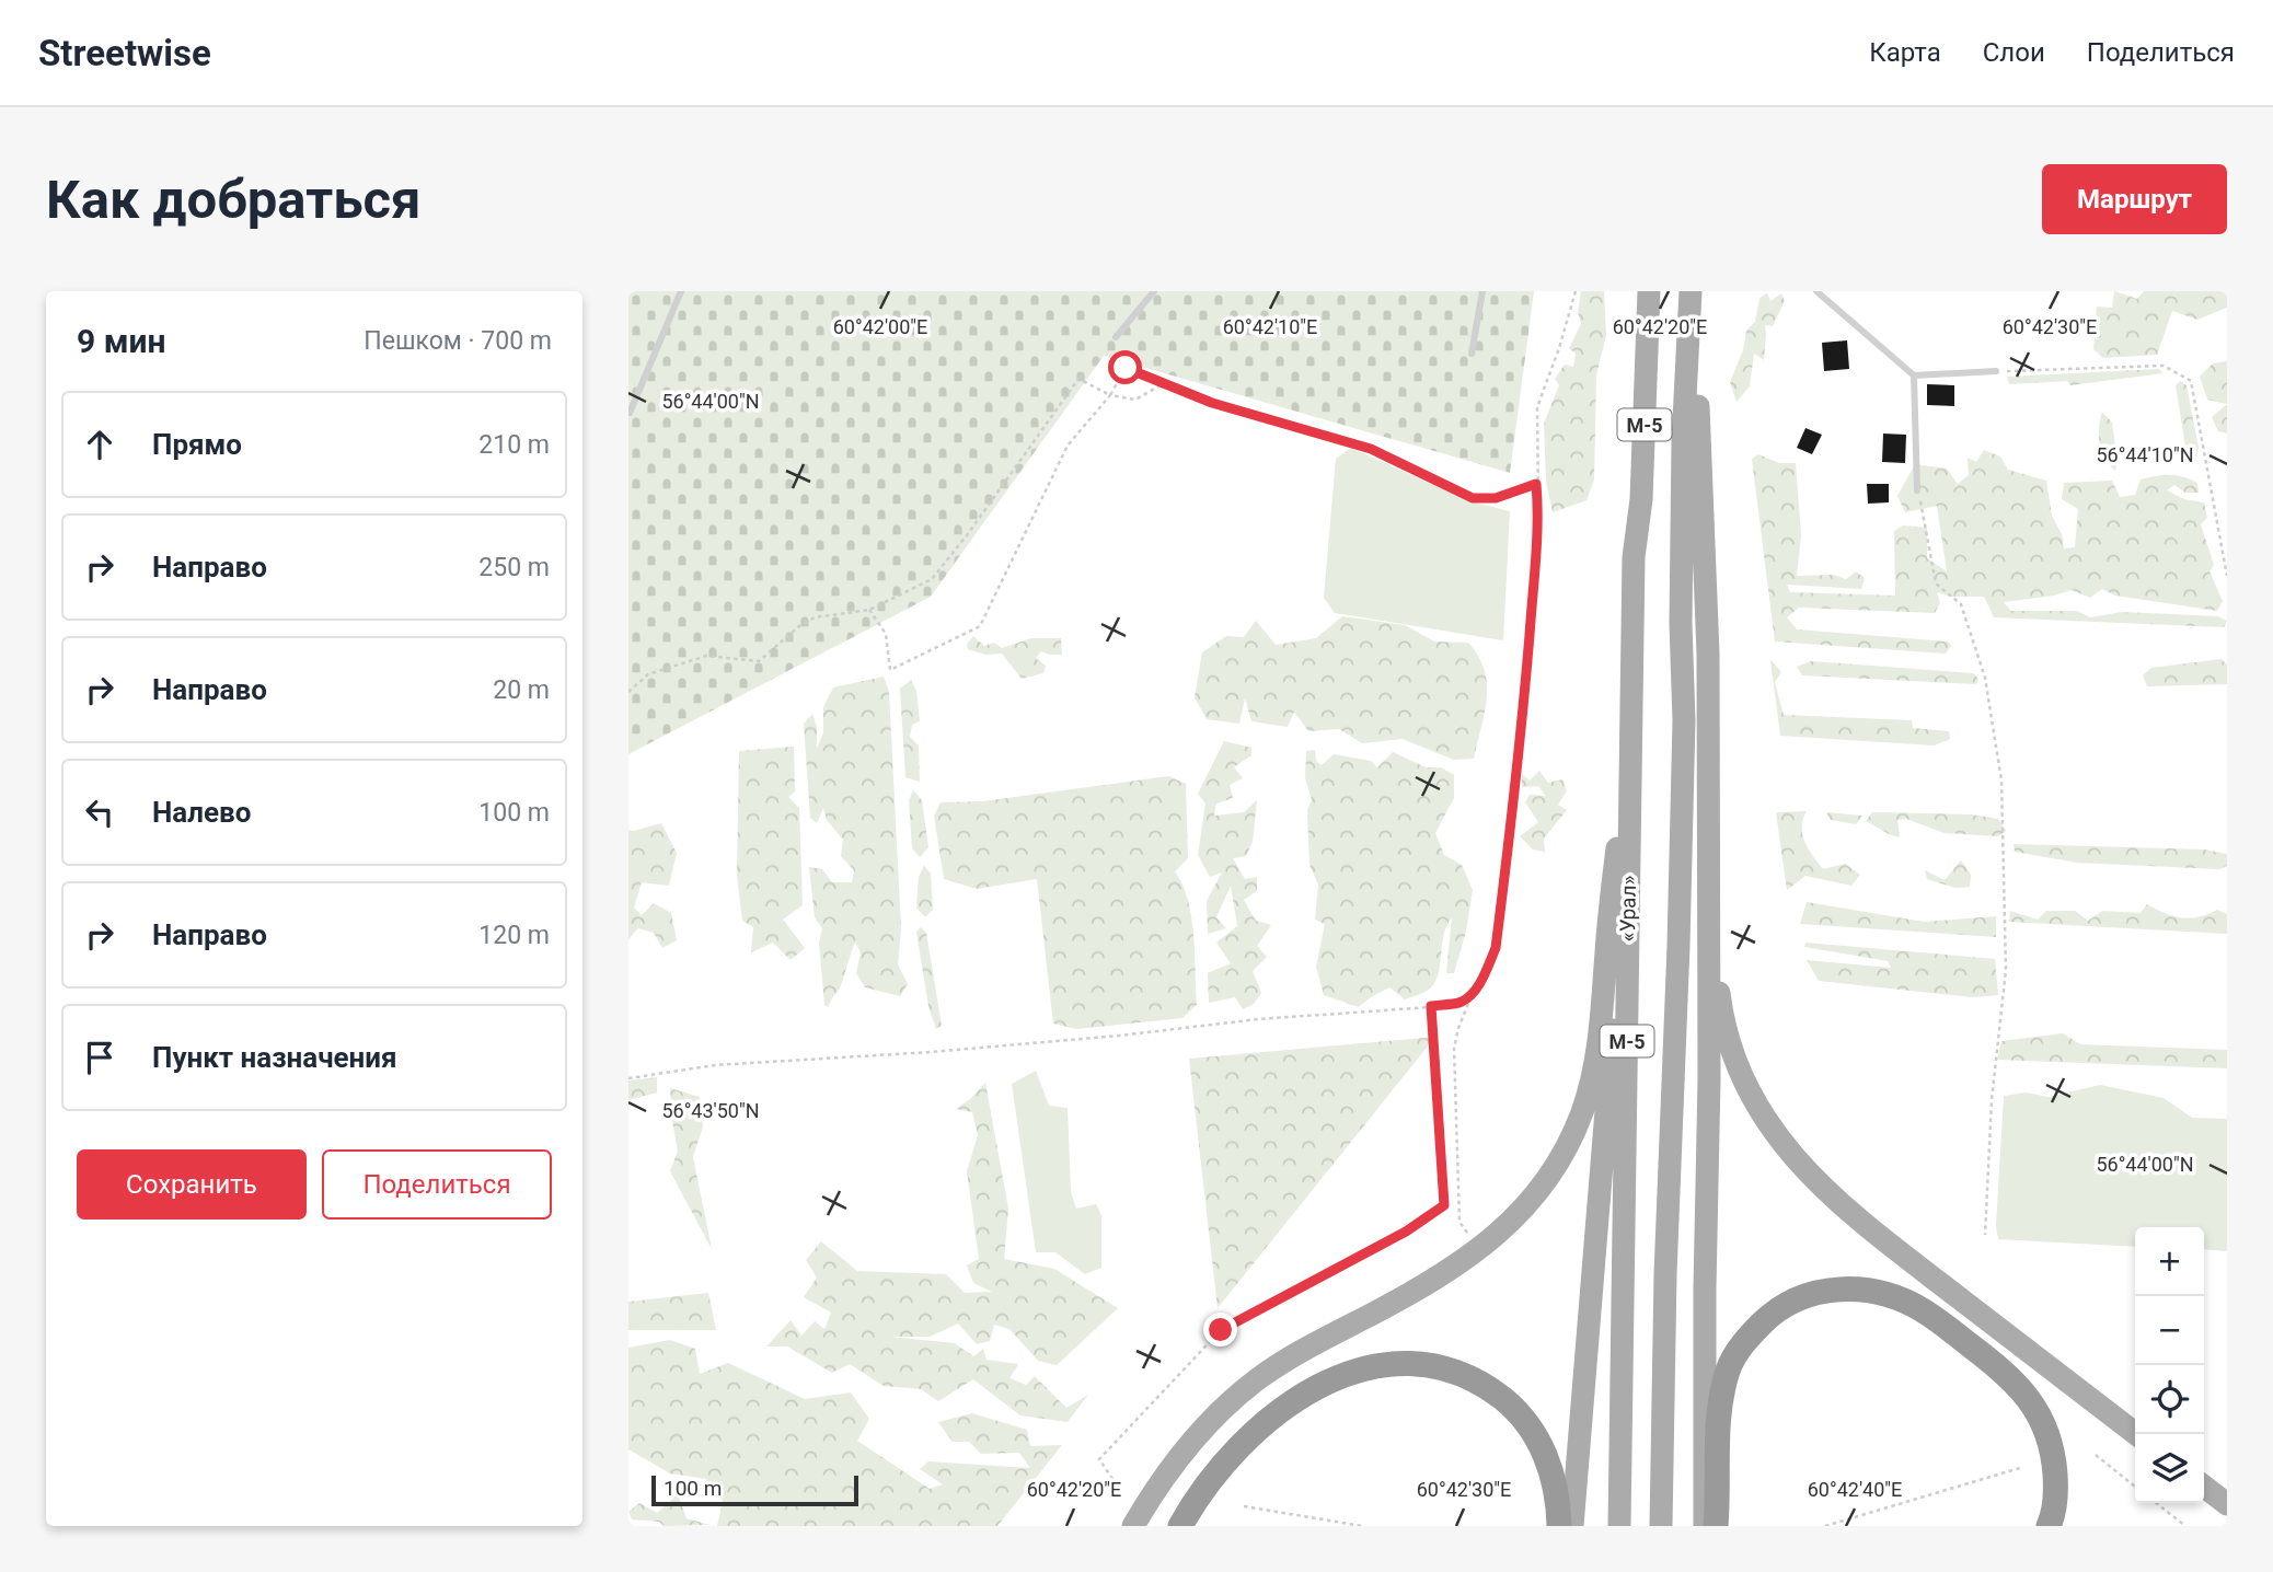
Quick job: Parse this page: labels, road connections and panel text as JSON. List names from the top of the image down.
{
  "streets": {
    "main road": ["М-5", "«Урал»"]
  },
  "scale_bar": "100 m",
  "page": {
    "header": "Streetwise",
    "nav": ["Карта", "Слои", "Поделиться"],
    "buttons": [
      "Маршрут",
      ["Сохранить", "Поделиться"]
    ],
    "title": "Как добраться",
    "heading": ["9 мин", "Пешком · 700 m"],
    "list": [
      ["Прямо", "210 m"],
      ["Направо", "250 m"],
      ["Направо", "20 m"],
      ["Налево", "100 m"],
      ["Направо", "120 m"],
      "Пункт назначения"
    ],
    "map_buttons": ["+", "−"],
    "scale": "100 m"
  },
  "coordinates": [
    "60°42'10\"E",
    "60°42'20\"E",
    "60°42'30\"E",
    "60°42'00\"E",
    "56°44'00\"N",
    "56°44'10\"N",
    "56°43'50\"N",
    "60°42'40\"E"
  ]
}
